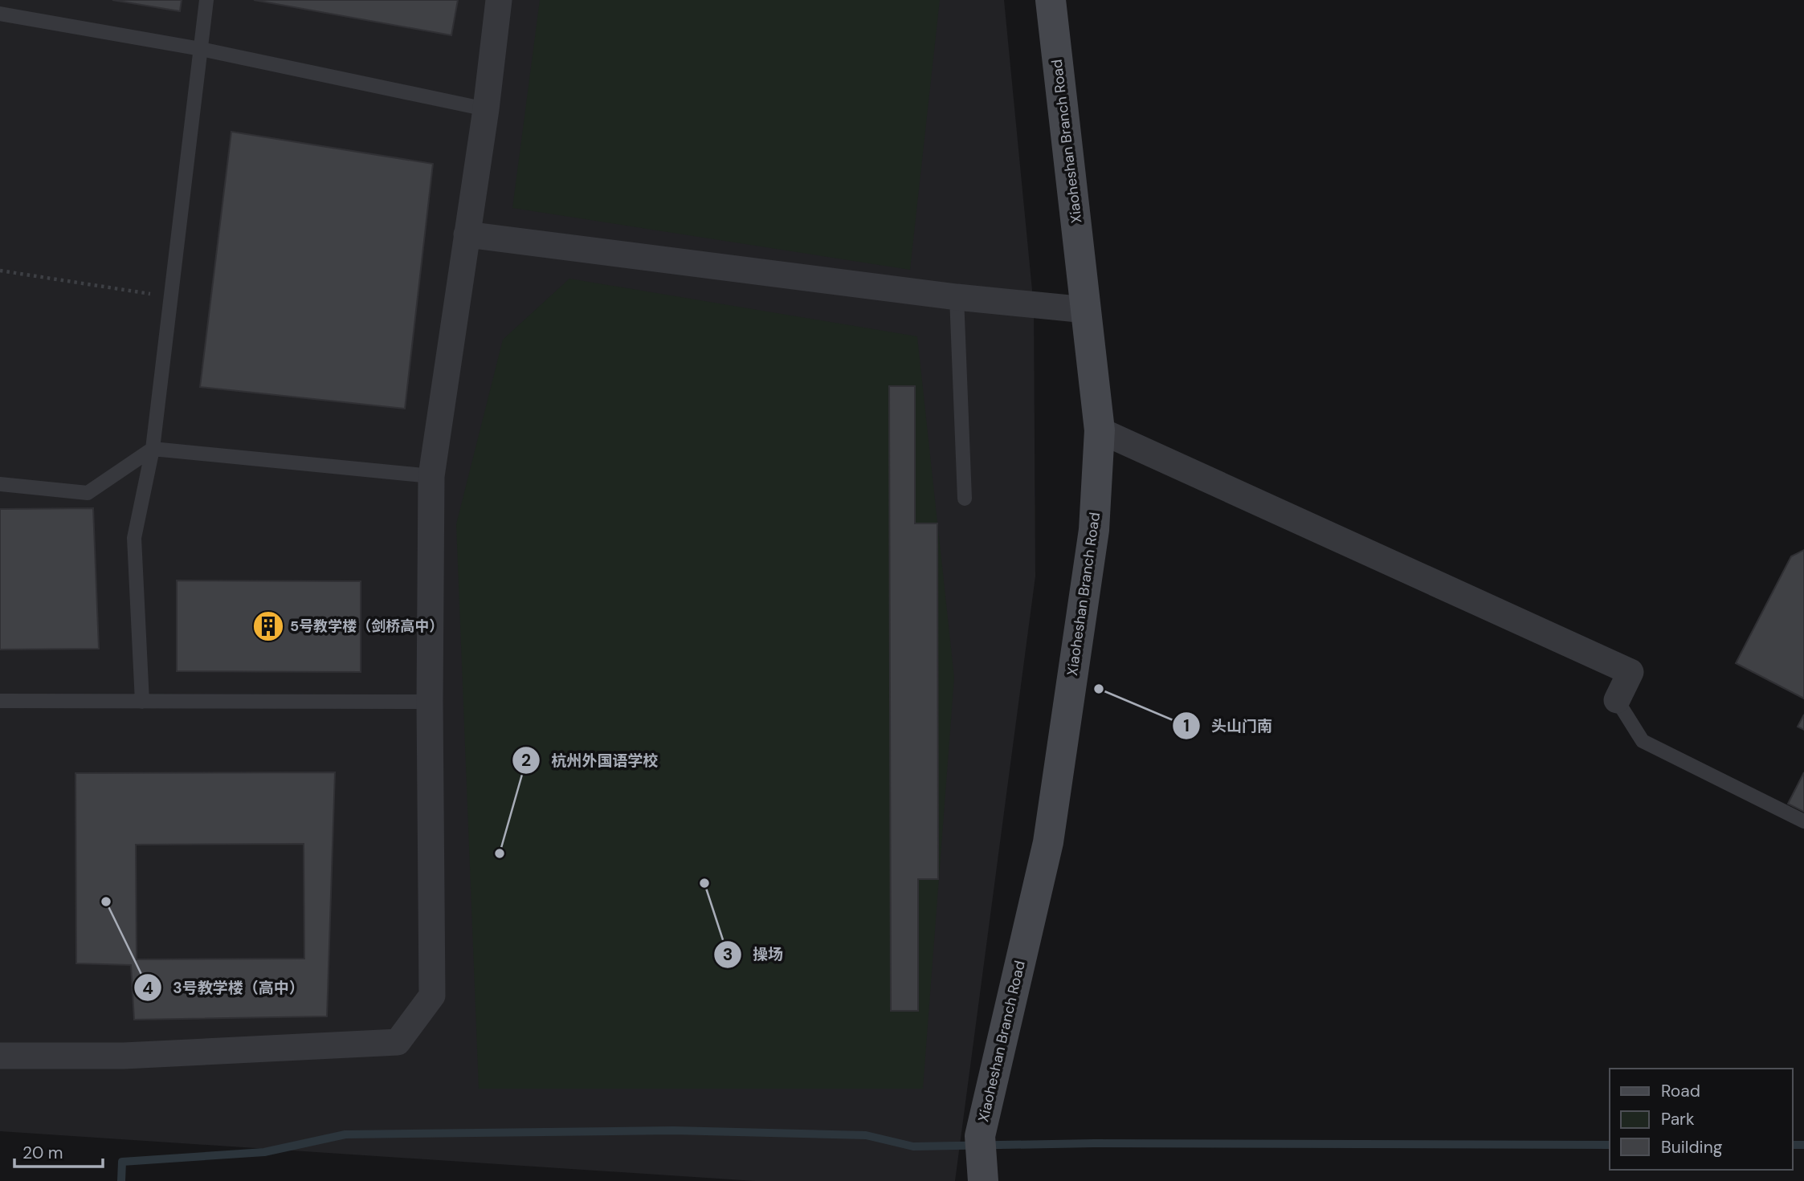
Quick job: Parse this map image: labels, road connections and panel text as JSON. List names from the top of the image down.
{
  "streets": {
    "street": ["Xiaoheshan Branch Road"]
  },
  "places": {
    "building": ["5号教学楼（剑桥高中）"],
    "other": [
      "头山门南",
      "杭州外国语学校",
      "操场",
      "3号教学楼（高中）"
    ]
  },
  "legend": ["Road", "Park", "Building"],
  "scale_bar": "20 m"
}
